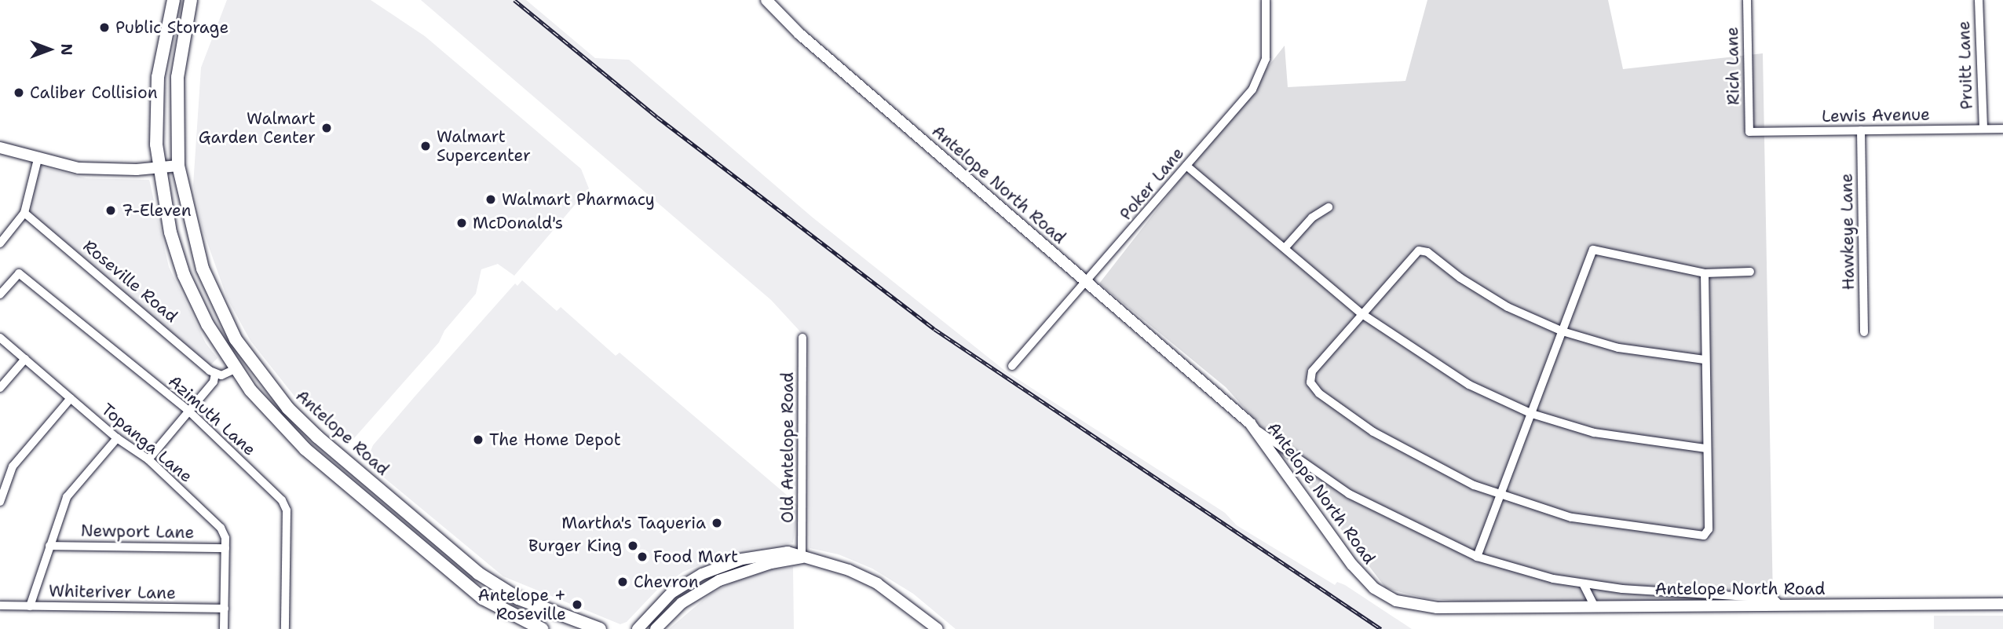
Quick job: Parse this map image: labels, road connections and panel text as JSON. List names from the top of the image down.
{
  "streets": {
    "main road": ["Antelope North Road", "Antelope Road"],
    "street": [
      "Pruitt Lane",
      "Rich Lane",
      "Lewis Avenue",
      "Poker Lane",
      "Hawkeye Lane",
      "Roseville Road",
      "Azimuth Lane",
      "Topanga Lane",
      "Old Antelope Road",
      "Newport Lane",
      "Whiteriver Lane"
    ]
  },
  "crossings": [
    ["Pruitt Lane", "Lewis Avenue"],
    ["Rich Lane", "Lewis Avenue"],
    ["Lewis Avenue", "Hawkeye Lane"],
    ["Poker Lane", "Antelope North Road"],
    ["Topanga Lane", "Newport Lane"],
    ["Topanga Lane", "Whiteriver Lane"]
  ],
  "places": [
    "Public Storage",
    "Caliber Collision",
    "Walmart Garden Center",
    "Walmart Supercenter",
    "Walmart Pharmacy",
    "7-Eleven",
    "McDonald's",
    "The Home Depot",
    "Martha's Taqueria",
    "Burger King",
    "Food Mart",
    "Chevron",
    "Antelope + Roseville"
  ],
  "north": "right"
}
